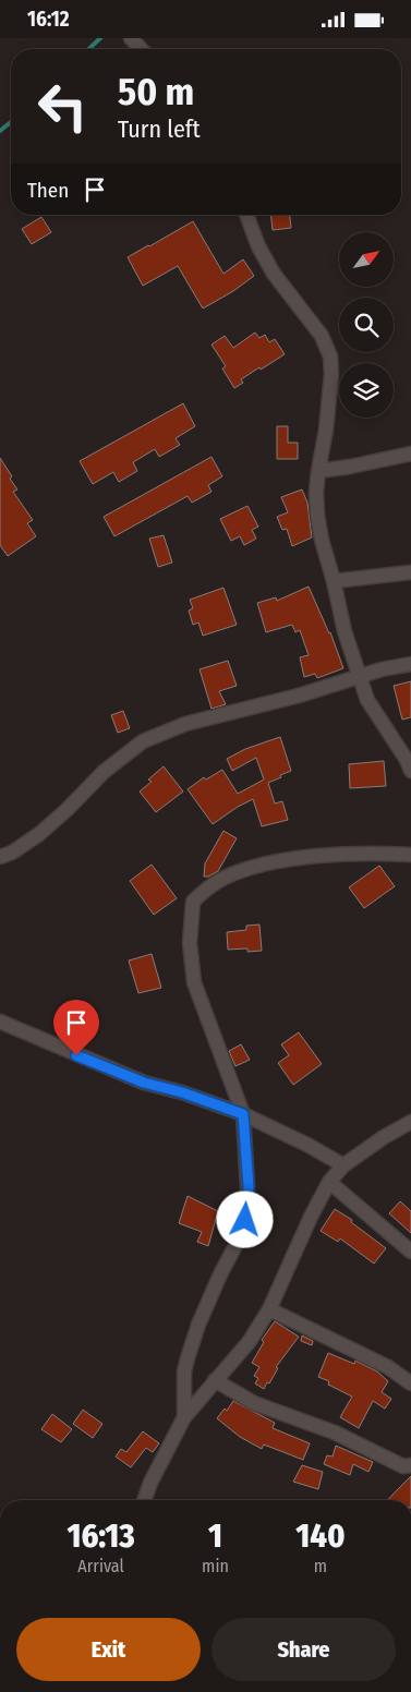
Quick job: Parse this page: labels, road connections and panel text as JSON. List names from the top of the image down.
{
  "north": "top right",
  "page": {
    "status": "16:12",
    "turn": ["50 m", "Turn left"],
    "then": "Then",
    "eta": [
      "16:13",
      "Arrival",
      "1",
      "min",
      "140",
      "m"
    ],
    "buttons": ["Exit", "Share"]
  }
}
